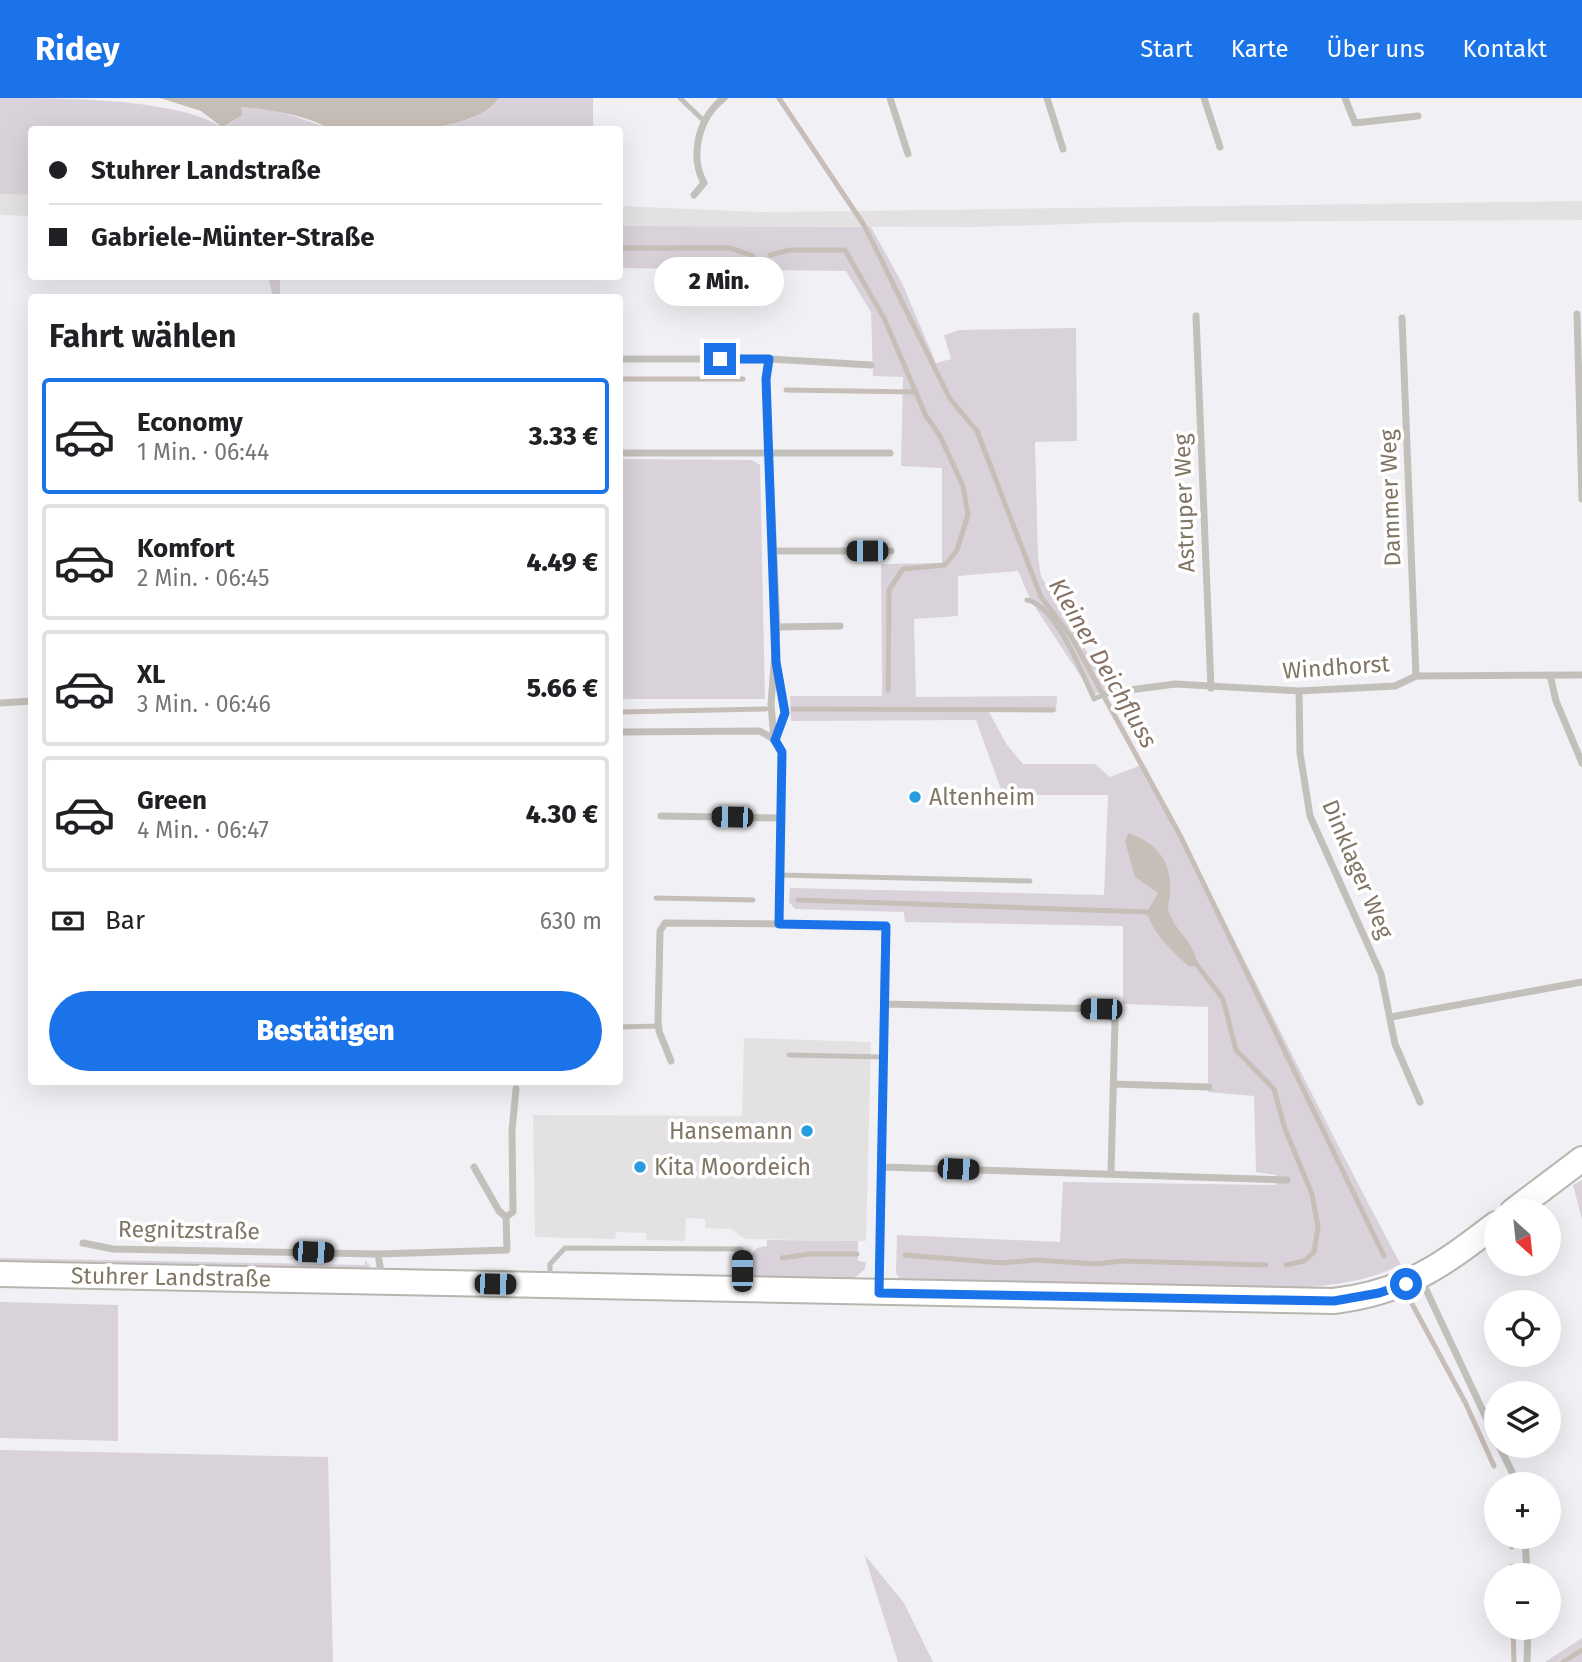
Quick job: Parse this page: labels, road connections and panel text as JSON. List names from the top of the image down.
{
  "streets": {
    "main road": ["Stuhrer Landstraße"],
    "street": [
      "Dammer Weg",
      "Astruper Weg",
      "Windhorst",
      "Dinklager Weg",
      "Regnitzstraße"
    ]
  },
  "crossings": [
    ["Dammer Weg", "Windhorst"],
    ["Astruper Weg", "Windhorst"],
    ["Windhorst", "Dinklager Weg"]
  ],
  "water": ["Kleiner Deichfluss"],
  "places": ["Altenheim", "Hansemann", "Kita Moordeich"],
  "north": "bottom right",
  "page": {
    "header": "Ridey",
    "nav": [
      "Start",
      "Karte",
      "Über uns",
      "Kontakt"
    ],
    "banner": ["Stuhrer Landstraße", "Gabriele-Münter-Straße"],
    "bubble": "2 Min.",
    "heading": "Fahrt wählen",
    "list": [
      {
        "name": "Economy",
        "note": "1 Min. · 06:44",
        "value": "3.33 €"
      },
      {
        "name": "Komfort",
        "note": "2 Min. · 06:45",
        "value": "4.49 €"
      },
      {
        "name": "XL",
        "note": "3 Min. · 06:46",
        "value": "5.66 €"
      },
      {
        "name": "Green",
        "note": "4 Min. · 06:47",
        "value": "4.30 €"
      }
    ],
    "pay": ["Bar", "630 m"],
    "buttons": "Bestätigen",
    "map_buttons": ["+", "−"]
  }
}
